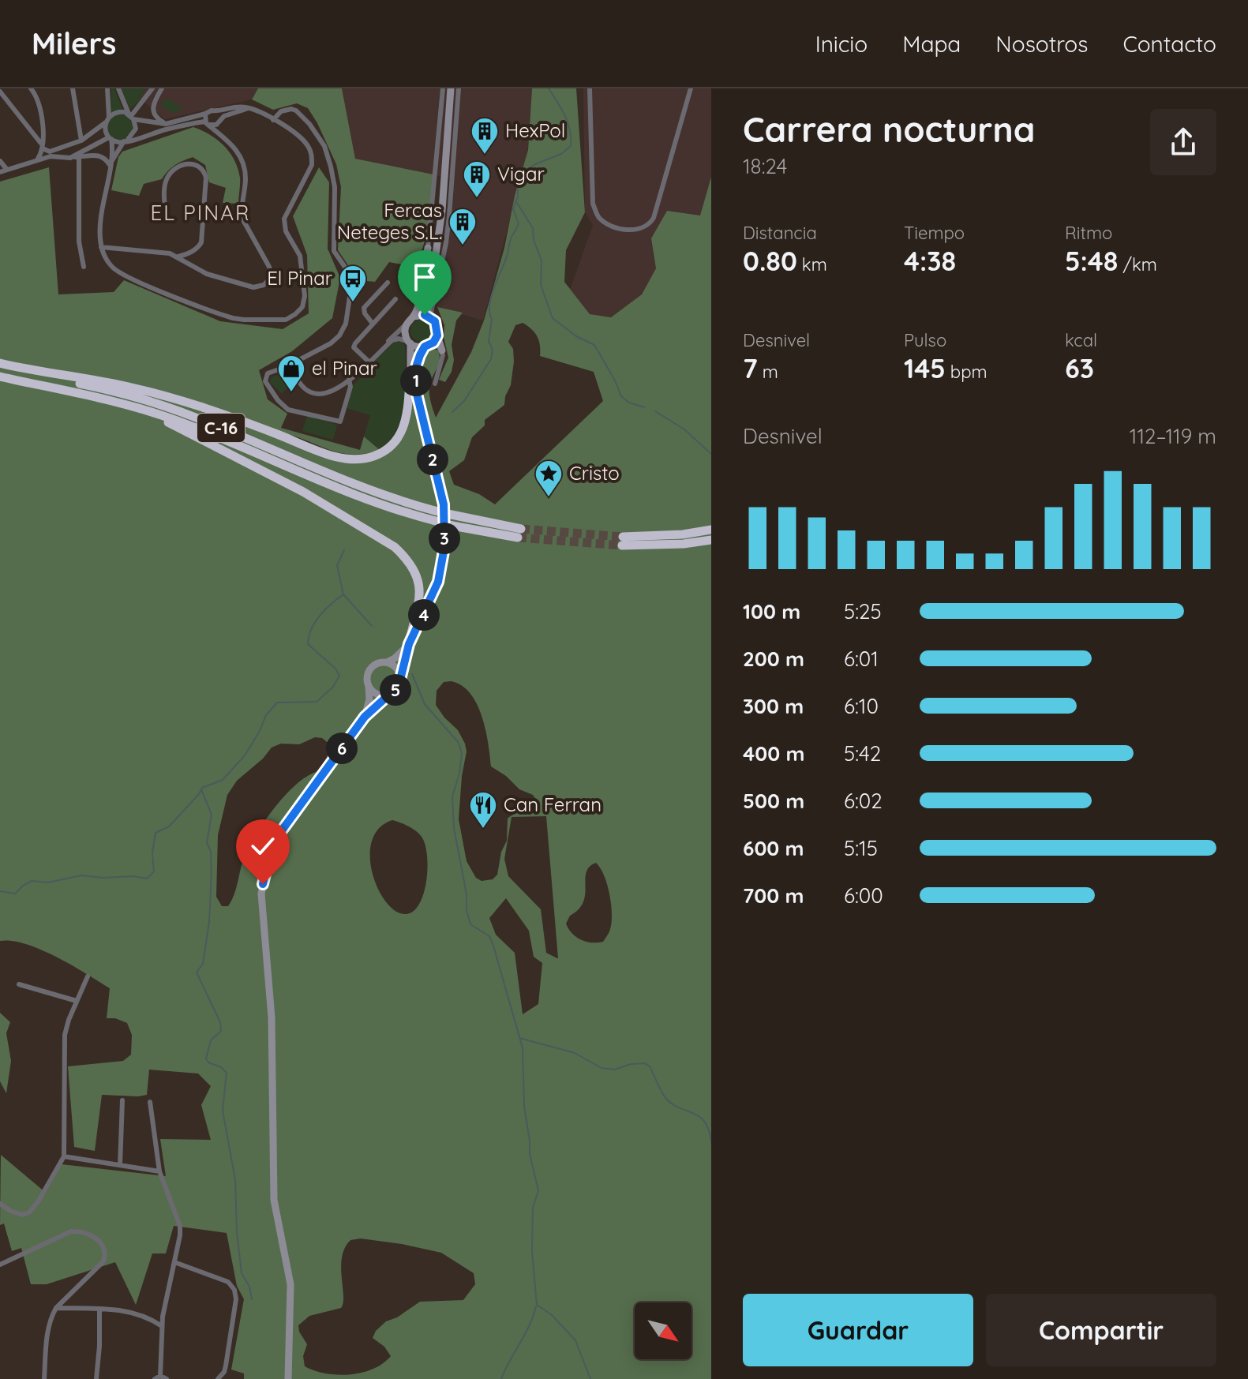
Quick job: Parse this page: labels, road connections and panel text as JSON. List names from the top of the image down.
{
  "streets": {
    "highway": ["C-16"]
  },
  "districts": ["EL PINAR"],
  "places": {
    "building": ["HexPol", "Vigar", "Fercas Neteges S.L."],
    "bus stop": ["El Pinar"],
    "shop": ["el Pinar"],
    "place": ["Cristo"],
    "restaurant": ["Can Ferran"]
  },
  "north": "bottom right",
  "page": {
    "header": "Milers",
    "nav": [
      "Inicio",
      "Mapa",
      "Nosotros",
      "Contacto"
    ],
    "heading": ["Carrera nocturna", "18:24"],
    "stats": [
      ["Distancia", "0.80 km"],
      ["Tiempo", "4:38"],
      ["Ritmo", "5:48 /km"],
      ["Desnivel", "7 m"],
      ["Pulso", "145 bpm"],
      ["kcal", "63"]
    ],
    "pins": [
      "1",
      "2",
      "3",
      "4",
      "5",
      "6"
    ],
    "chart": ["Desnivel", "112–119 m"],
    "list": [
      {
        "name": "100 m",
        "note": "5:25"
      },
      {
        "name": "200 m",
        "note": "6:01"
      },
      {
        "name": "300 m",
        "note": "6:10"
      },
      {
        "name": "400 m",
        "note": "5:42"
      },
      {
        "name": "500 m",
        "note": "6:02"
      },
      {
        "name": "600 m",
        "note": "5:15"
      },
      {
        "name": "700 m",
        "note": "6:00"
      }
    ],
    "buttons": ["Guardar", "Compartir"]
  }
}
